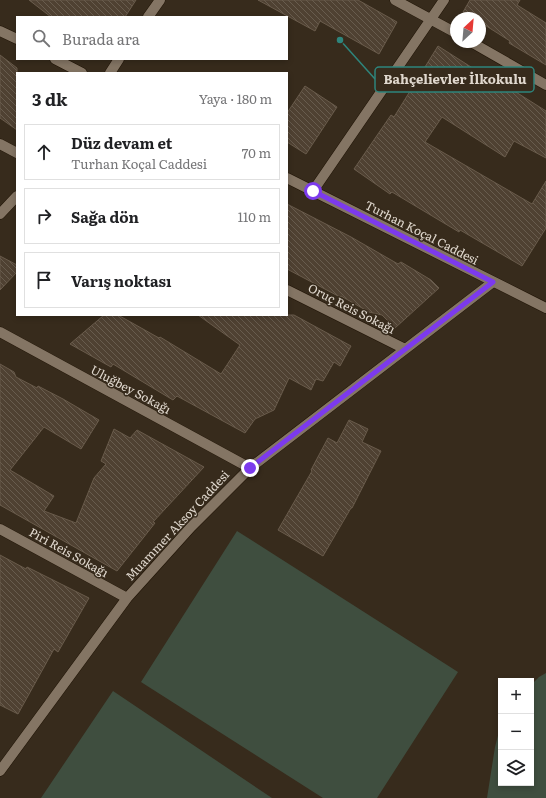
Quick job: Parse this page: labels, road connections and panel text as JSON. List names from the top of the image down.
{
  "streets": {
    "street": [
      "Turhan Koçal Caddesi",
      "Oruç Reis Sokağı",
      "Uluğbey Sokağı",
      "Muammer Aksoy Caddesi",
      "Piri Reis Sokağı"
    ]
  },
  "crossings": [
    ["Turhan Koçal Caddesi", "Muammer Aksoy Caddesi"],
    ["Oruç Reis Sokağı", "Muammer Aksoy Caddesi"],
    ["Uluğbey Sokağı", "Muammer Aksoy Caddesi"],
    ["Muammer Aksoy Caddesi", "Piri Reis Sokağı"]
  ],
  "places": ["Bahçelievler İlkokulu"],
  "north": "top right",
  "page": {
    "search": "Burada ara",
    "heading": ["3 dk", "Yaya · 180 m"],
    "list": [
      ["Düz devam et", "Turhan Koçal Caddesi", "70 m"],
      ["Sağa dön", "110 m"],
      "Varış noktası"
    ],
    "map_buttons": ["+", "−"]
  }
}
